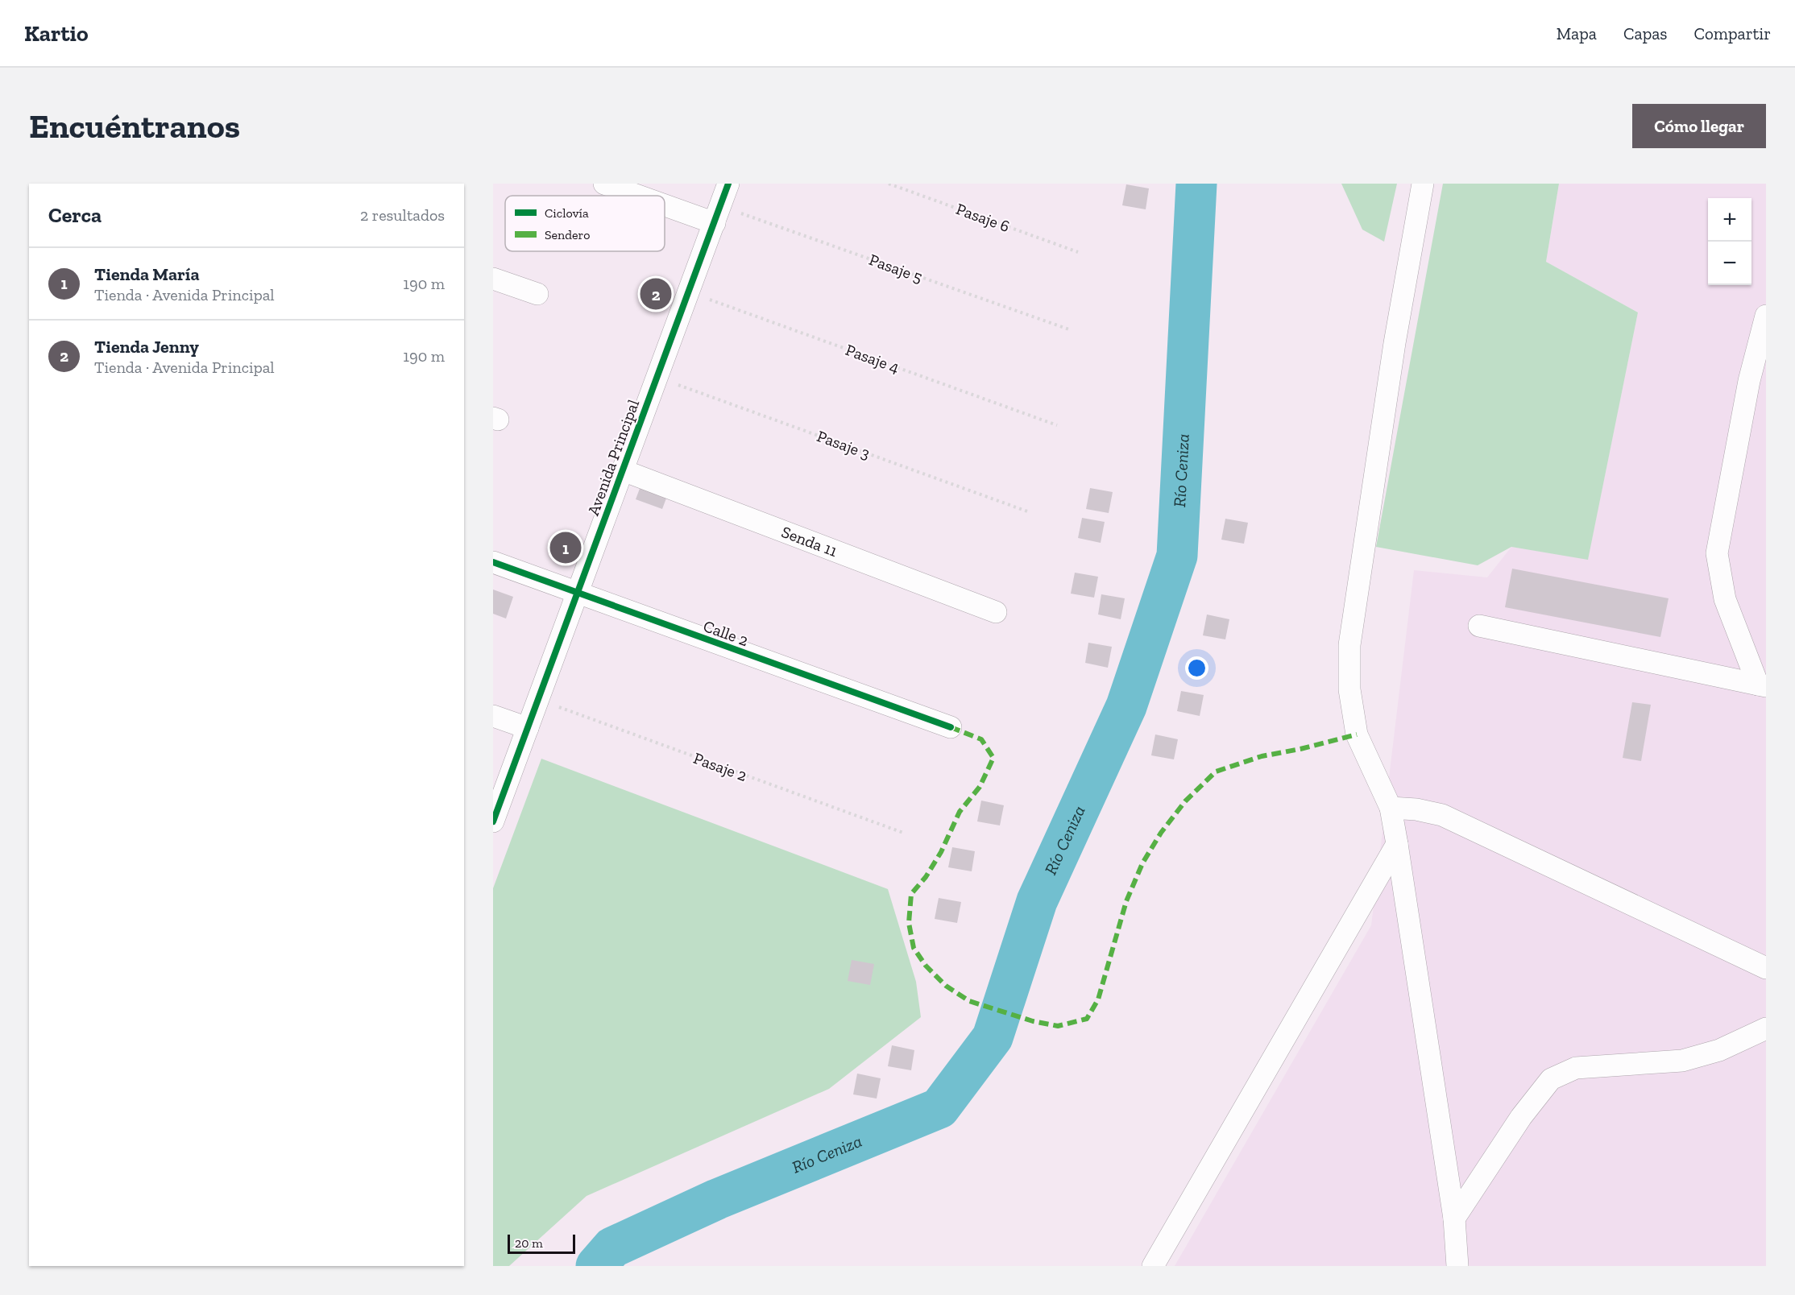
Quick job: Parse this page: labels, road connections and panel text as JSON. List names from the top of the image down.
{
  "streets": {
    "street": ["Avenida Principal", "Senda 11", "Calle 2"],
    "path": [
      "Pasaje 6",
      "Pasaje 5",
      "Pasaje 4",
      "Pasaje 3",
      "Pasaje 2"
    ]
  },
  "crossings": [
    ["Pasaje 5", "Avenida Principal"],
    ["Pasaje 4", "Avenida Principal"],
    ["Pasaje 3", "Avenida Principal"],
    ["Avenida Principal", "Senda 11"],
    ["Avenida Principal", "Calle 2"],
    ["Avenida Principal", "Pasaje 2"]
  ],
  "water": ["Río Ceniza"],
  "legend": ["Ciclovía", "Sendero"],
  "scale_bar": "20 m",
  "page": {
    "header": "Kartio",
    "nav": ["Mapa", "Capas", "Compartir"],
    "buttons": "Cómo llegar",
    "title": "Encuéntranos",
    "heading": ["Cerca", "2 resultados"],
    "map_buttons": ["+", "−"],
    "list": [
      {
        "mark": "1",
        "name": "Tienda María",
        "note": "Tienda · Avenida Principal",
        "value": "190 m"
      },
      {
        "mark": "2",
        "name": "Tienda Jenny",
        "note": "Tienda · Avenida Principal",
        "value": "190 m"
      }
    ],
    "pins": ["2", "1"],
    "scale": "20 m"
  }
}
